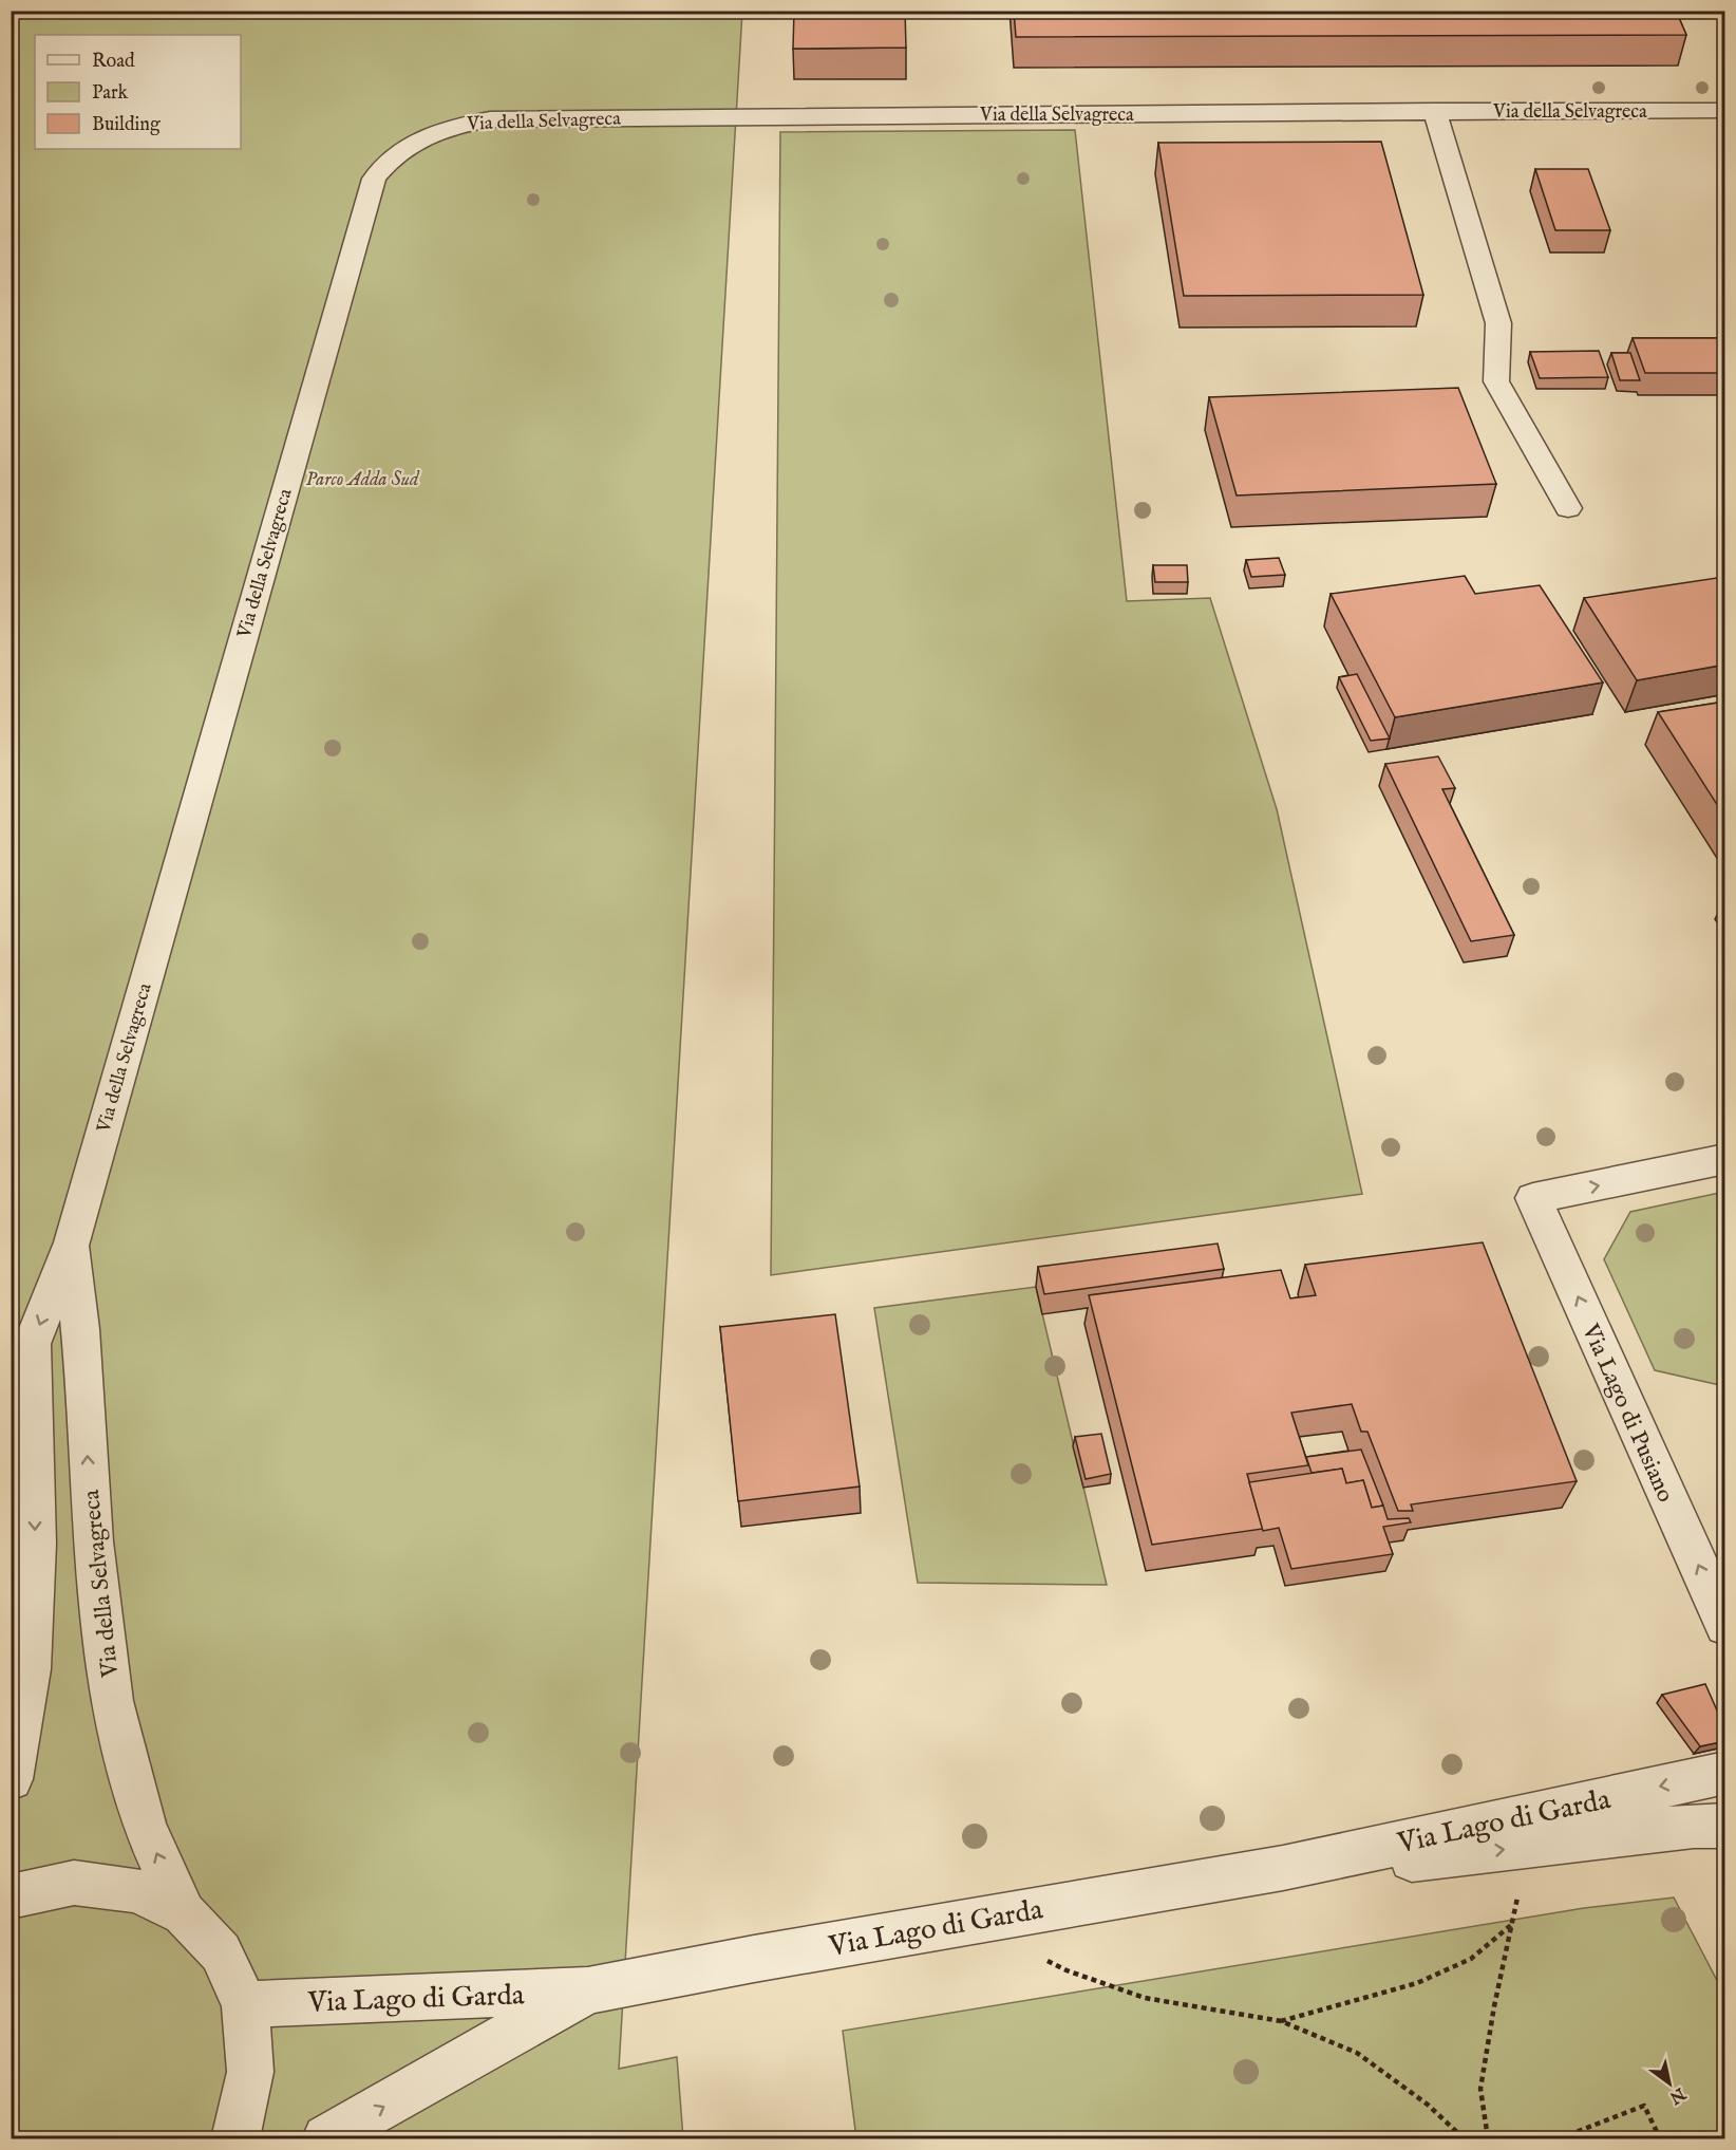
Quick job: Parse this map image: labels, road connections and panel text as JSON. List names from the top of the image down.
{
  "streets": {
    "street": ["Via della Selvagreca", "Via Lago di Pusiano", "Via Lago di Garda"]
  },
  "parks": ["Parco Adda Sud"],
  "legend": ["Road", "Park", "Building"],
  "north": "bottom right"
}
